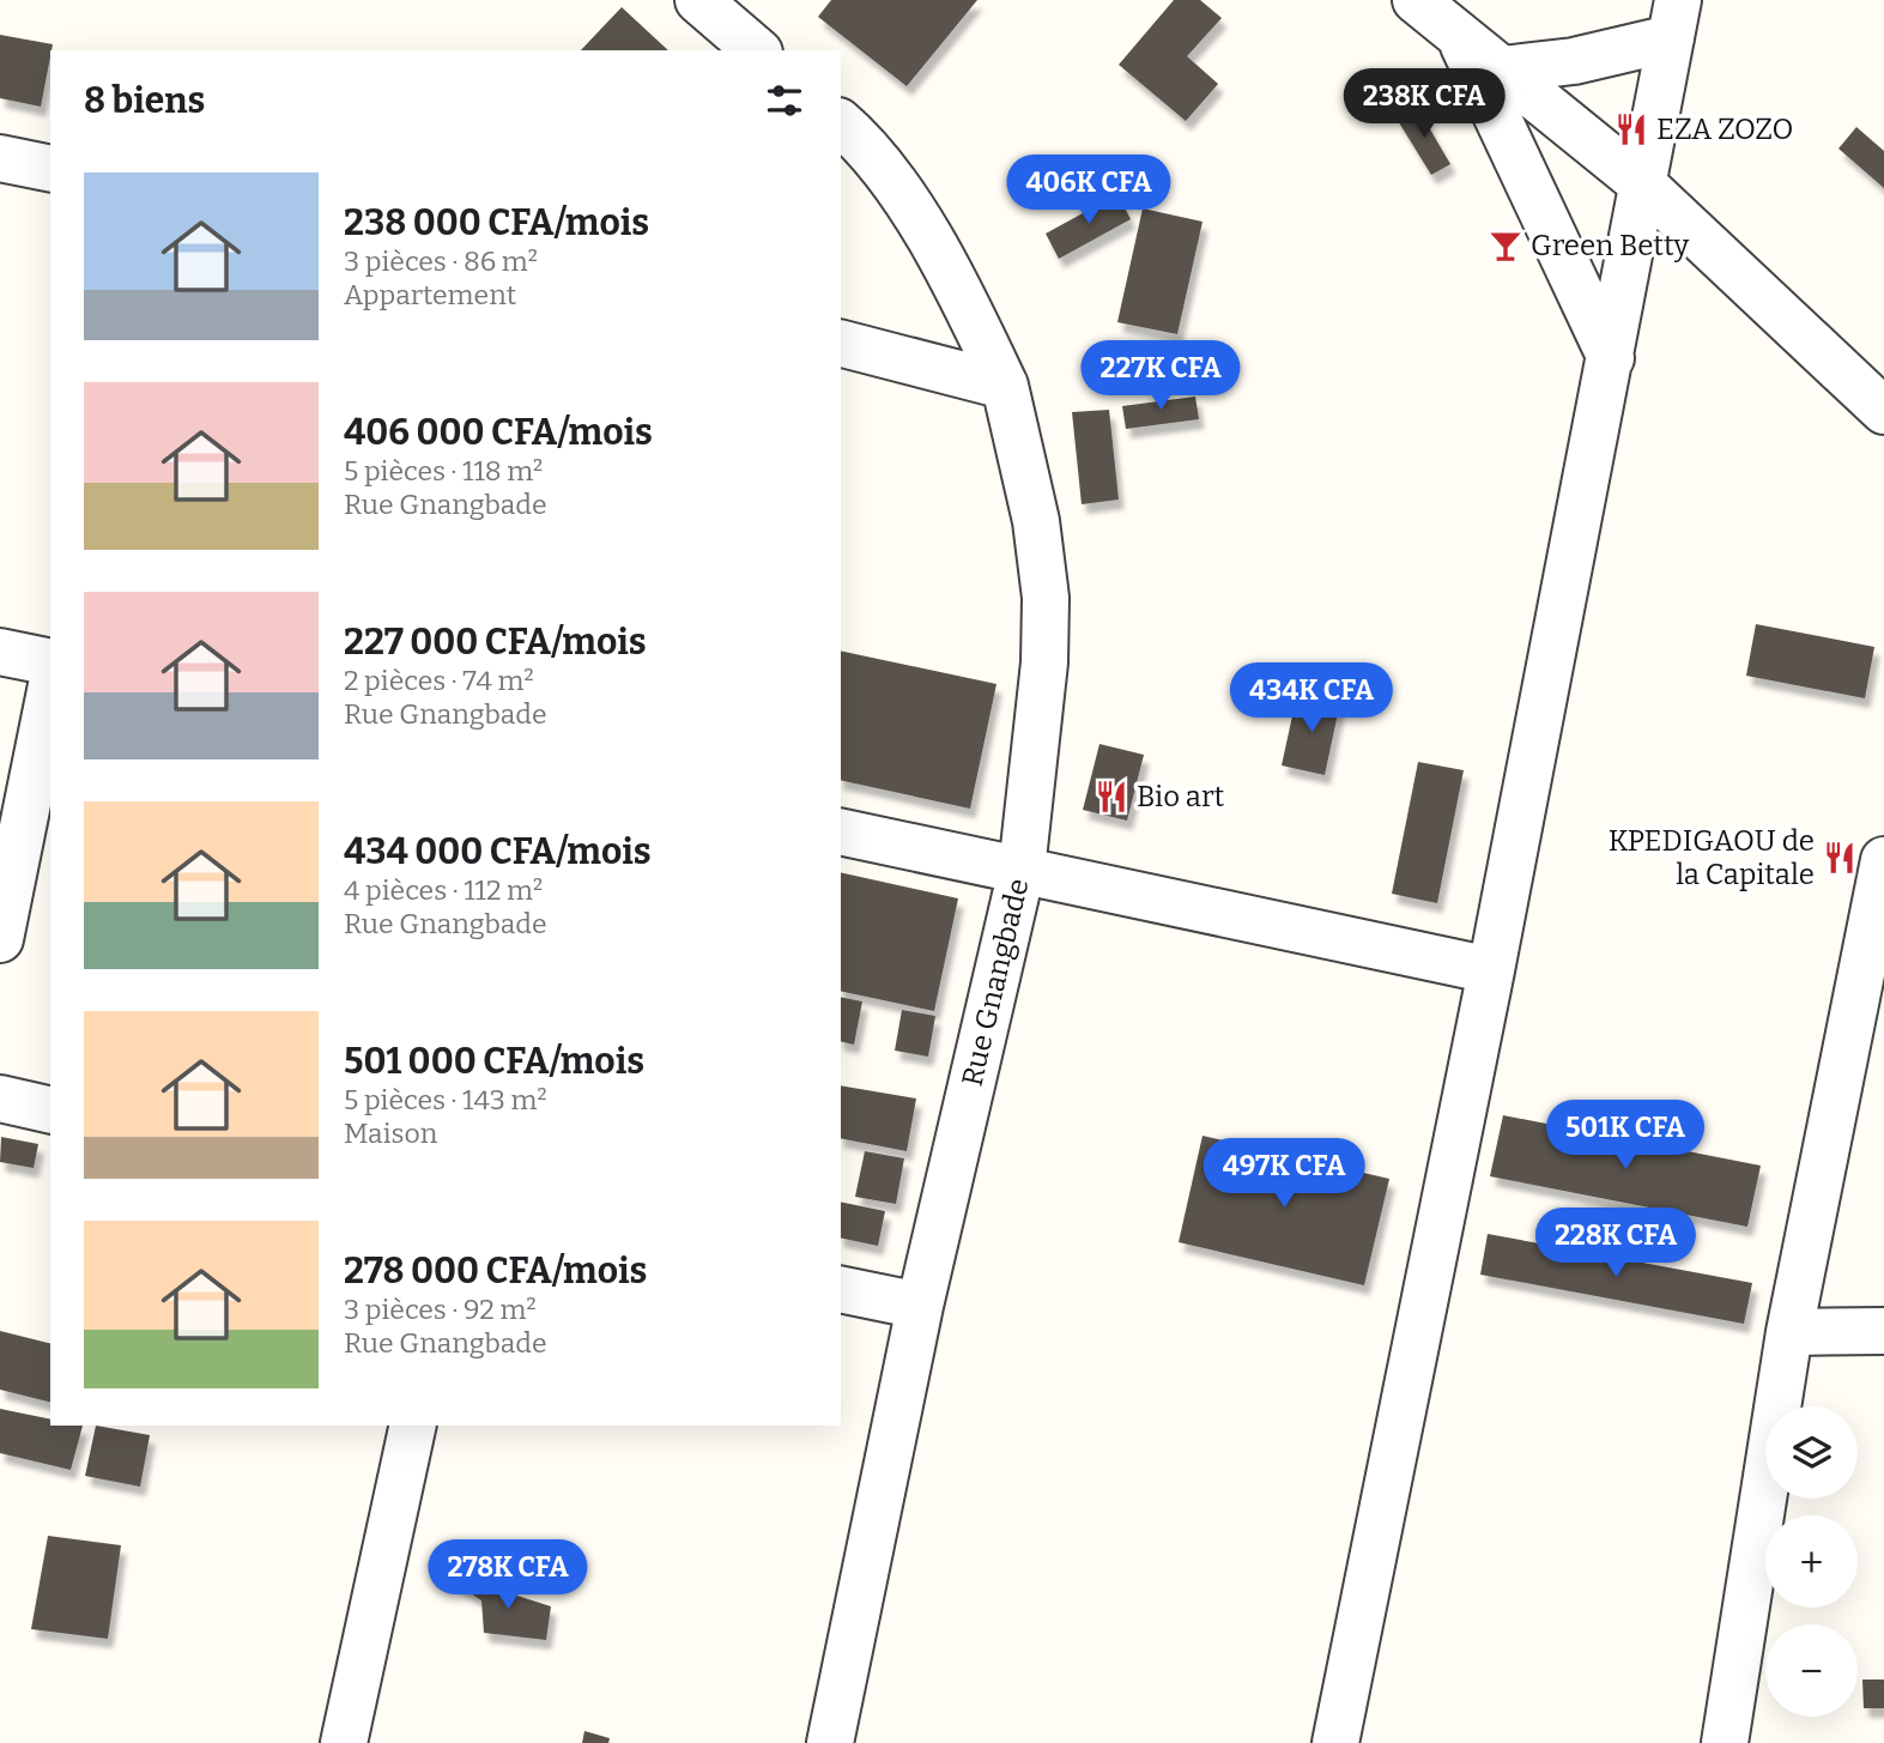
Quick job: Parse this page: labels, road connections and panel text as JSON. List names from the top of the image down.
{
  "streets": {
    "street": ["Rue Gnangbade"]
  },
  "places": {
    "restaurant": ["EZA ZOZO", "Bio art", "KPEDIGAOU de la Capitale"],
    "bar": ["Green Betty"]
  },
  "page": {
    "heading": "8 biens",
    "price": [
      "238K CFA",
      "406K CFA",
      "227K CFA",
      "434K CFA",
      "501K CFA",
      "497K CFA",
      "228K CFA",
      "278K CFA"
    ],
    "list": [
      {
        "name": "238 000 CFA/mois",
        "note": "3 pièces · 86 m² · Appartement"
      },
      {
        "name": "406 000 CFA/mois",
        "note": "5 pièces · 118 m² · Rue Gnangbade"
      },
      {
        "name": "227 000 CFA/mois",
        "note": "2 pièces · 74 m² · Rue Gnangbade"
      },
      {
        "name": "434 000 CFA/mois",
        "note": "4 pièces · 112 m² · Rue Gnangbade"
      },
      {
        "name": "501 000 CFA/mois",
        "note": "5 pièces · 143 m² · Maison"
      },
      {
        "name": "278 000 CFA/mois",
        "note": "3 pièces · 92 m² · Rue Gnangbade"
      }
    ],
    "map_buttons": ["+", "−"]
  }
}
